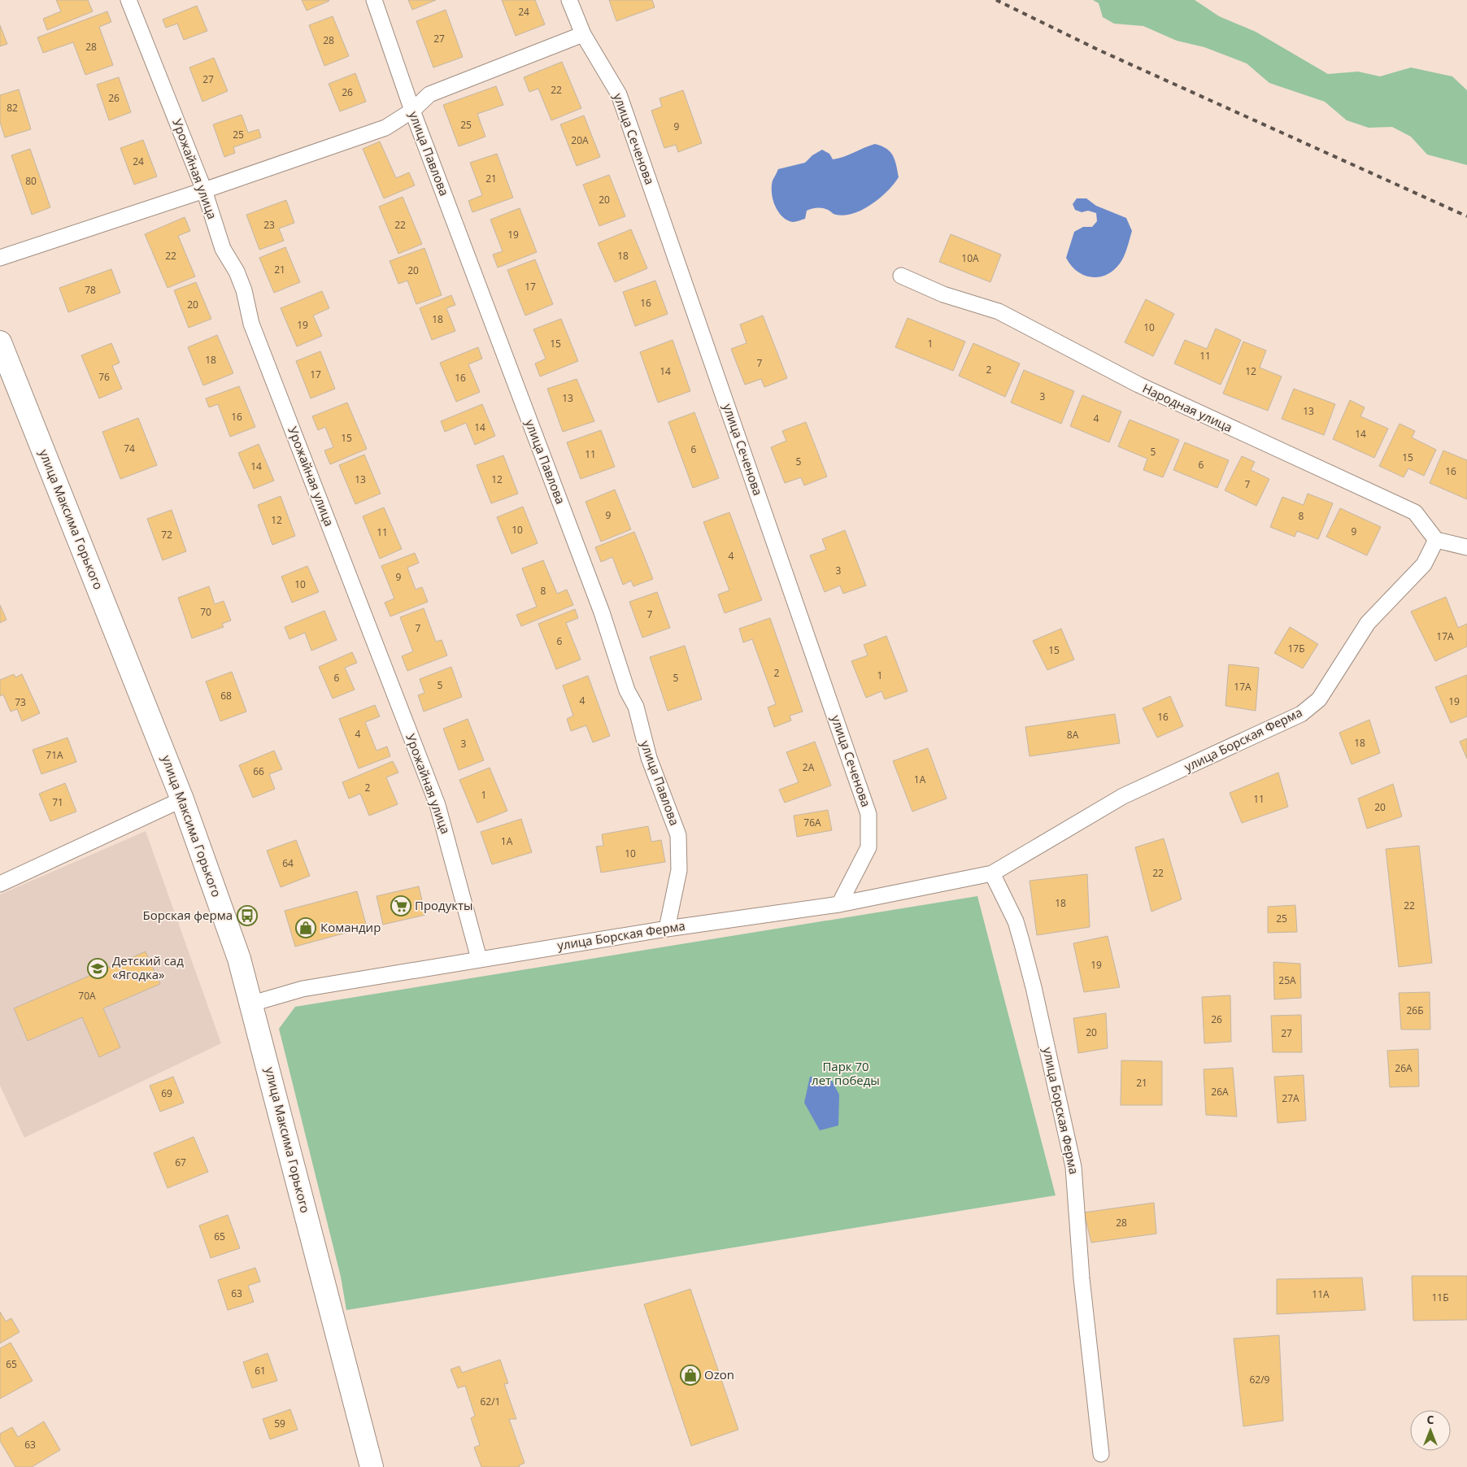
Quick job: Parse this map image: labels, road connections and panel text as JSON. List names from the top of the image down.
{
  "streets": {
    "street": [
      "улица Сеченова",
      "улица Павлова",
      "Урожайная улица",
      "Народная улица",
      "улица Максима Горького",
      "улица Борская Ферма"
    ]
  },
  "crossings": [
    ["улица Сеченова", "улица Борская Ферма"],
    ["улица Павлова", "улица Борская Ферма"],
    ["Урожайная улица", "улица Борская Ферма"],
    ["Народная улица", "улица Борская Ферма"],
    ["улица Максима Горького", "улица Борская Ферма"]
  ],
  "parks": ["Парк 70 лет победы"],
  "places": {
    "supermarket": ["Продукты"],
    "bus stop": ["Борская ферма"],
    "shop": ["Командир", "Ozon"],
    "school or university": ["Детский сад «Ягодка»"]
  },
  "house_numbers": [
    "24",
    "27",
    "28",
    "28",
    "27",
    "22",
    "26",
    "26",
    "82",
    "25",
    "9",
    "25",
    "20А",
    "24",
    "21",
    "80",
    "20",
    "23",
    "22",
    "19",
    "22",
    "18",
    "10А",
    "21",
    "20",
    "17",
    "78",
    "16",
    "20",
    "18",
    "19",
    "10",
    "15",
    "1",
    "11",
    "18",
    "7",
    "2",
    "14",
    "12",
    "17",
    "76",
    "16",
    "3",
    "13",
    "13",
    "16",
    "4",
    "14",
    "14",
    "15",
    "74",
    "6",
    "5",
    "11",
    "15",
    "5",
    "6",
    "14",
    "16",
    "13",
    "12",
    "7",
    "9",
    "8",
    "12",
    "10",
    "9",
    "11",
    "72",
    "4",
    "3",
    "9",
    "10",
    "8",
    "70",
    "7",
    "7",
    "17А",
    "6",
    "17Б",
    "15",
    "2",
    "1",
    "6",
    "5",
    "5",
    "17А",
    "68",
    "4",
    "19",
    "73",
    "16",
    "4",
    "8А",
    "18",
    "3",
    "71А",
    "2А",
    "66",
    "1А",
    "2",
    "1",
    "11",
    "71",
    "20",
    "76А",
    "1А",
    "10",
    "64",
    "22",
    "18",
    "22",
    "25",
    "19",
    "25А",
    "70А",
    "26Б",
    "26",
    "20",
    "27",
    "26А",
    "21",
    "26А",
    "69",
    "27А",
    "67",
    "28",
    "65",
    "63",
    "11А",
    "11Б",
    "65",
    "61",
    "62/9",
    "62/1",
    "59",
    "63"
  ],
  "north": "top"
}
